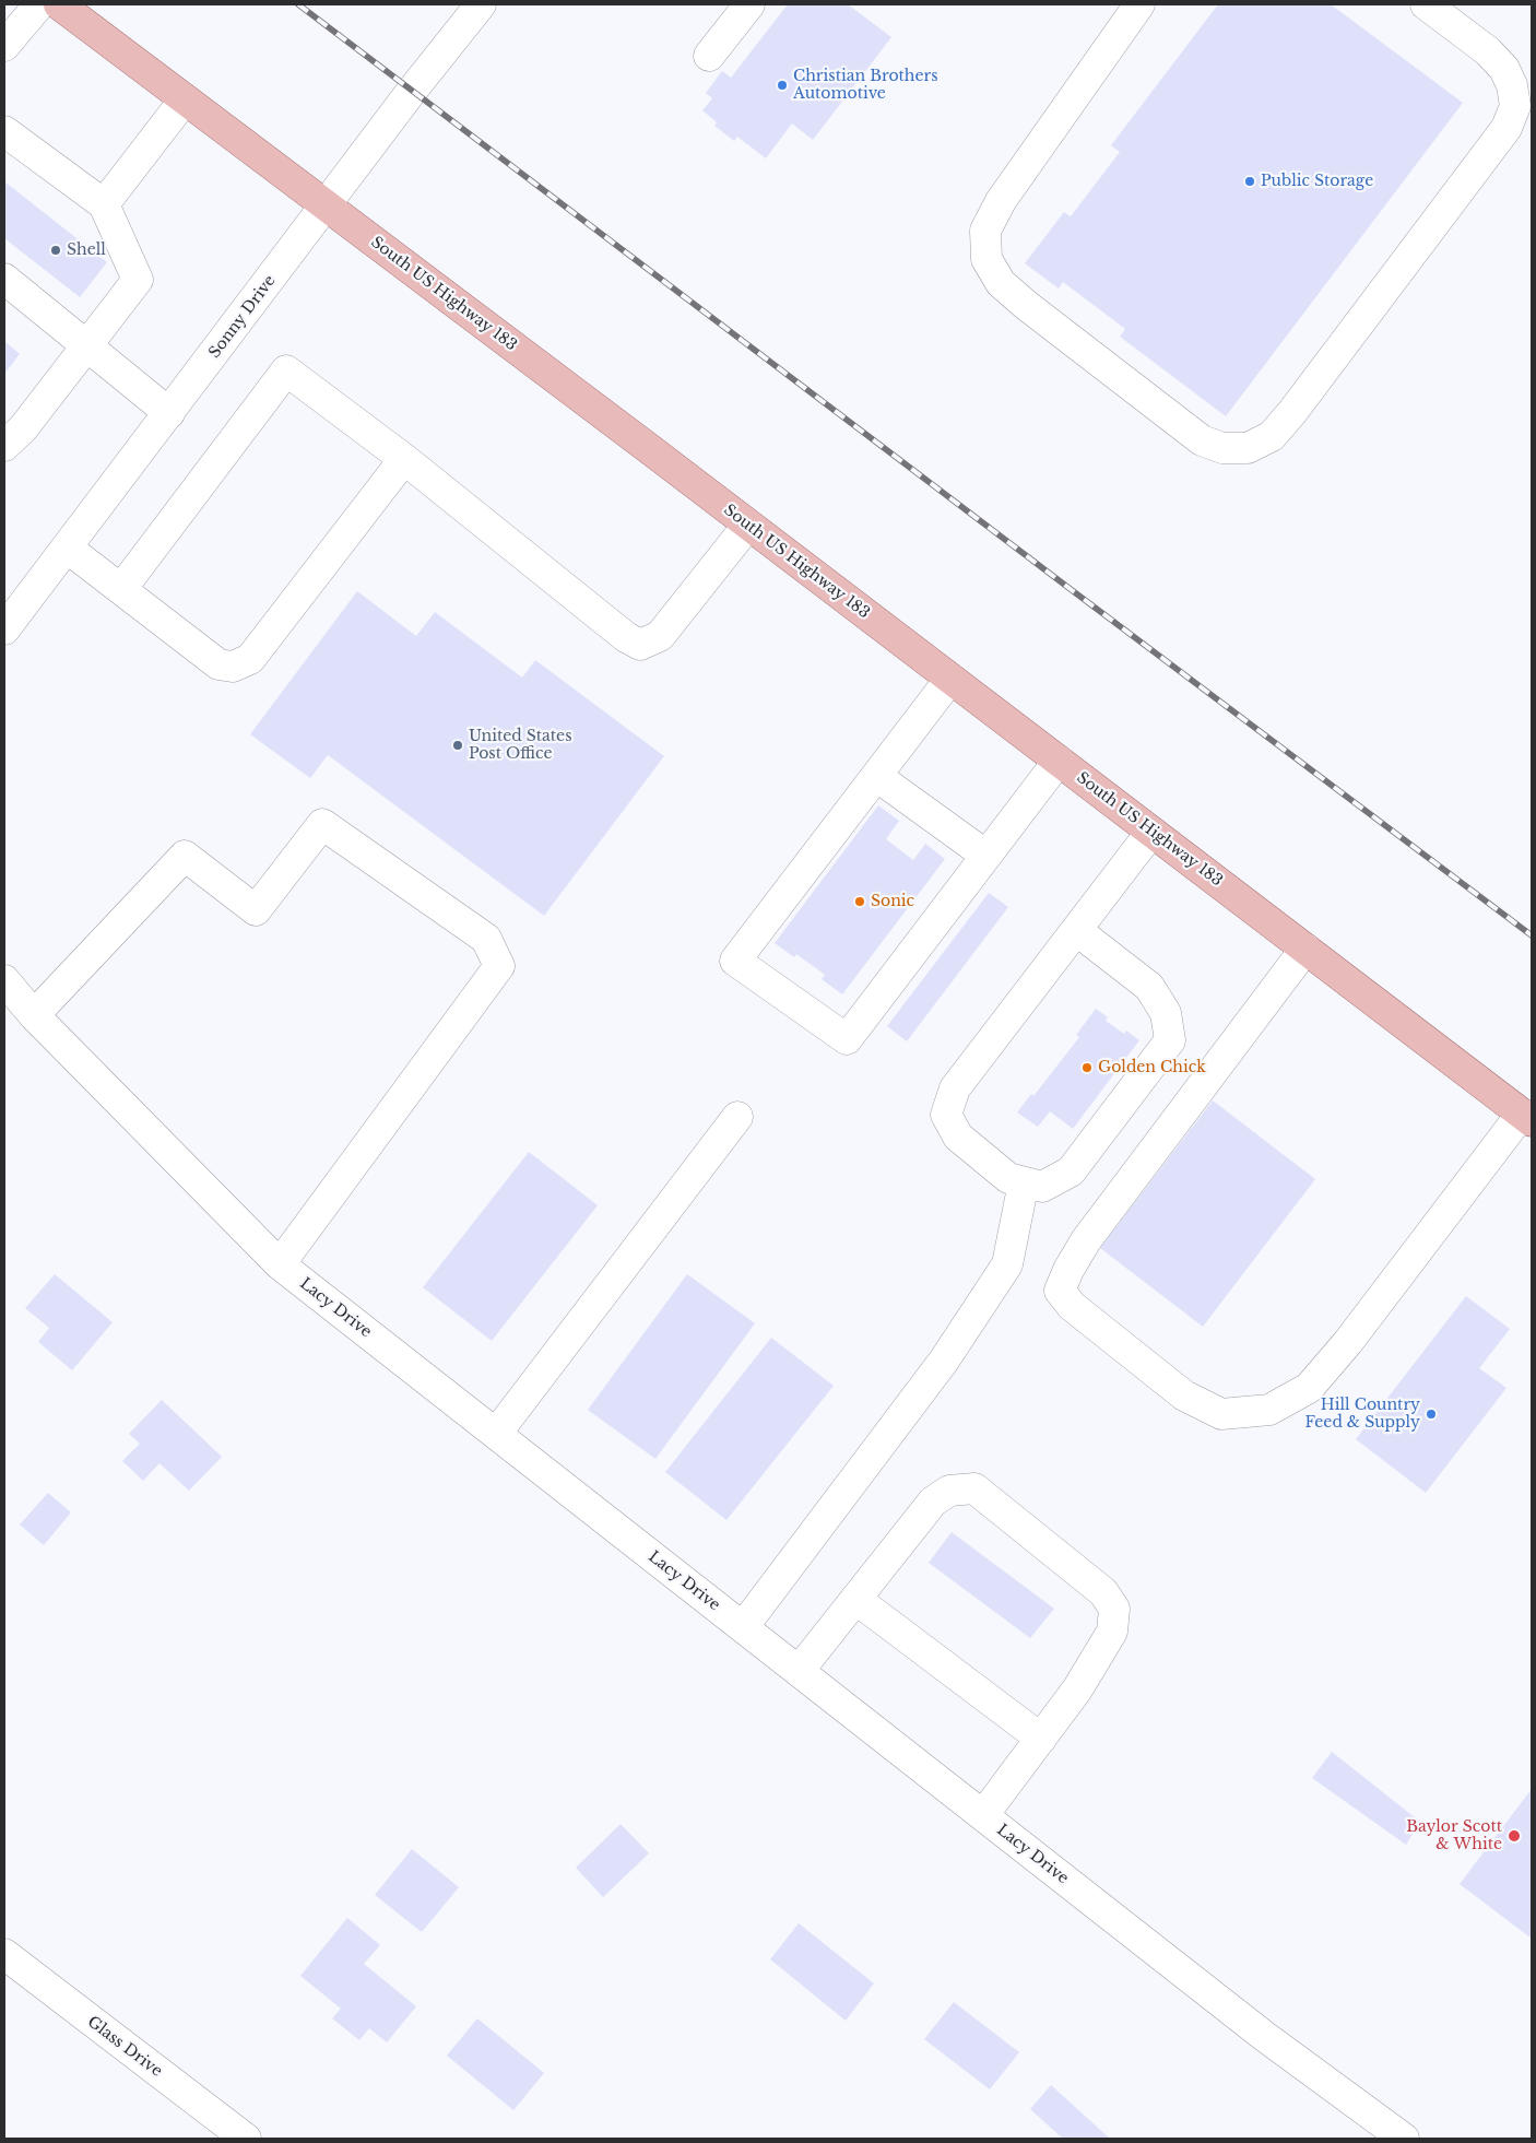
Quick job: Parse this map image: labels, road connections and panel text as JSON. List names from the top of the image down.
{
  "streets": {
    "main road": ["South US Highway 183"],
    "street": ["Sonny Drive", "Lacy Drive", "Glass Drive"]
  },
  "crossings": [
    ["South US Highway 183", "Sonny Drive"]
  ],
  "places": [
    "Christian Brothers Automotive",
    "Public Storage",
    "Shell",
    "United States Post Office",
    "Sonic",
    "Golden Chick",
    "Hill Country Feed & Supply",
    "Baylor Scott & White"
  ]
}
